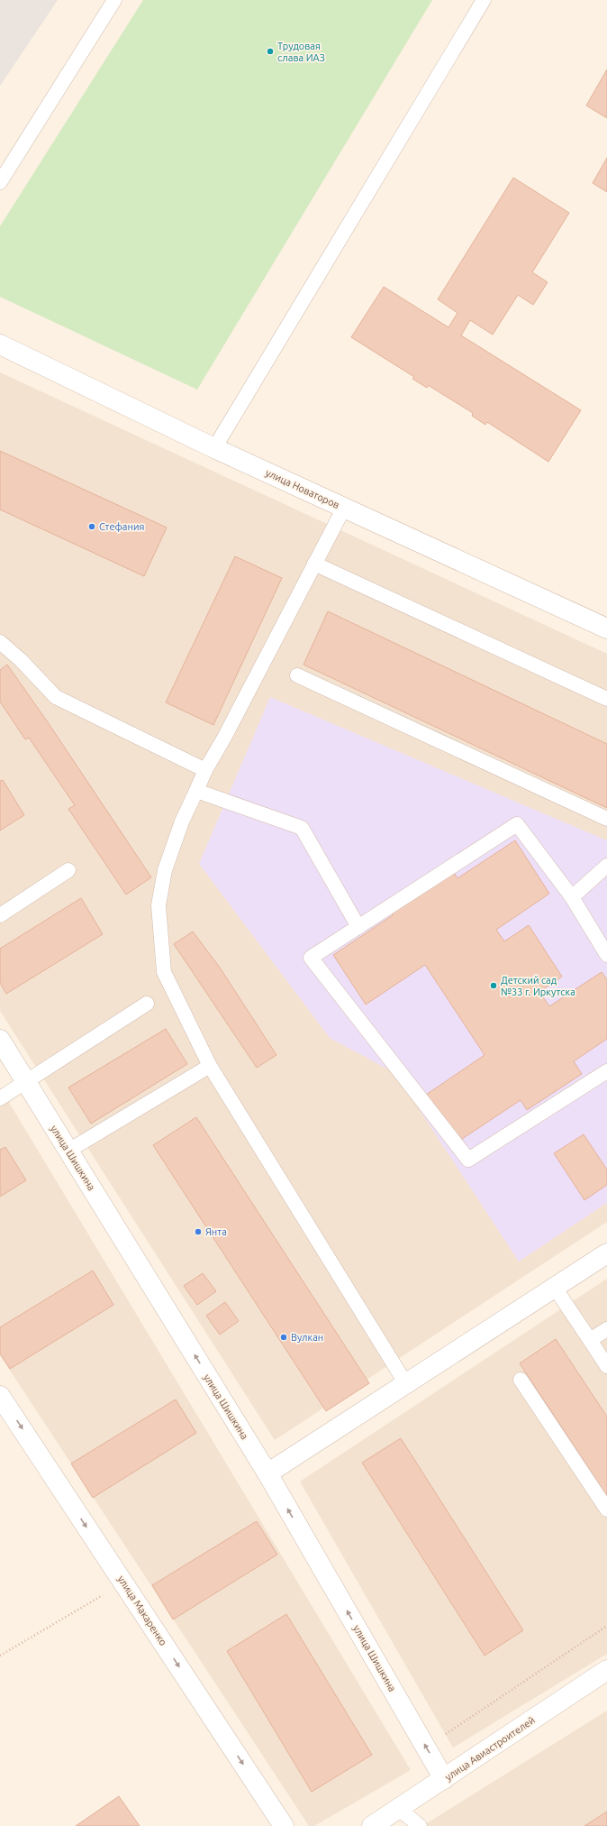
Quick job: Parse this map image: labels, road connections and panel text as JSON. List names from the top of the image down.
{
  "streets": {
    "street": [
      "улица Новаторов",
      "улица Шишкина",
      "улица Макаренко",
      "улица Авиастроителей"
    ]
  },
  "crossings": [
    ["улица Шишкина", "улица Авиастроителей"]
  ],
  "one_way": ["улица Шишкина", "улица Макаренко"],
  "places": [
    "Трудовая слава ИАЗ",
    "Стефания",
    "Детский сад №33 г. Иркутска",
    "Янта",
    "Вулкан"
  ]
}
